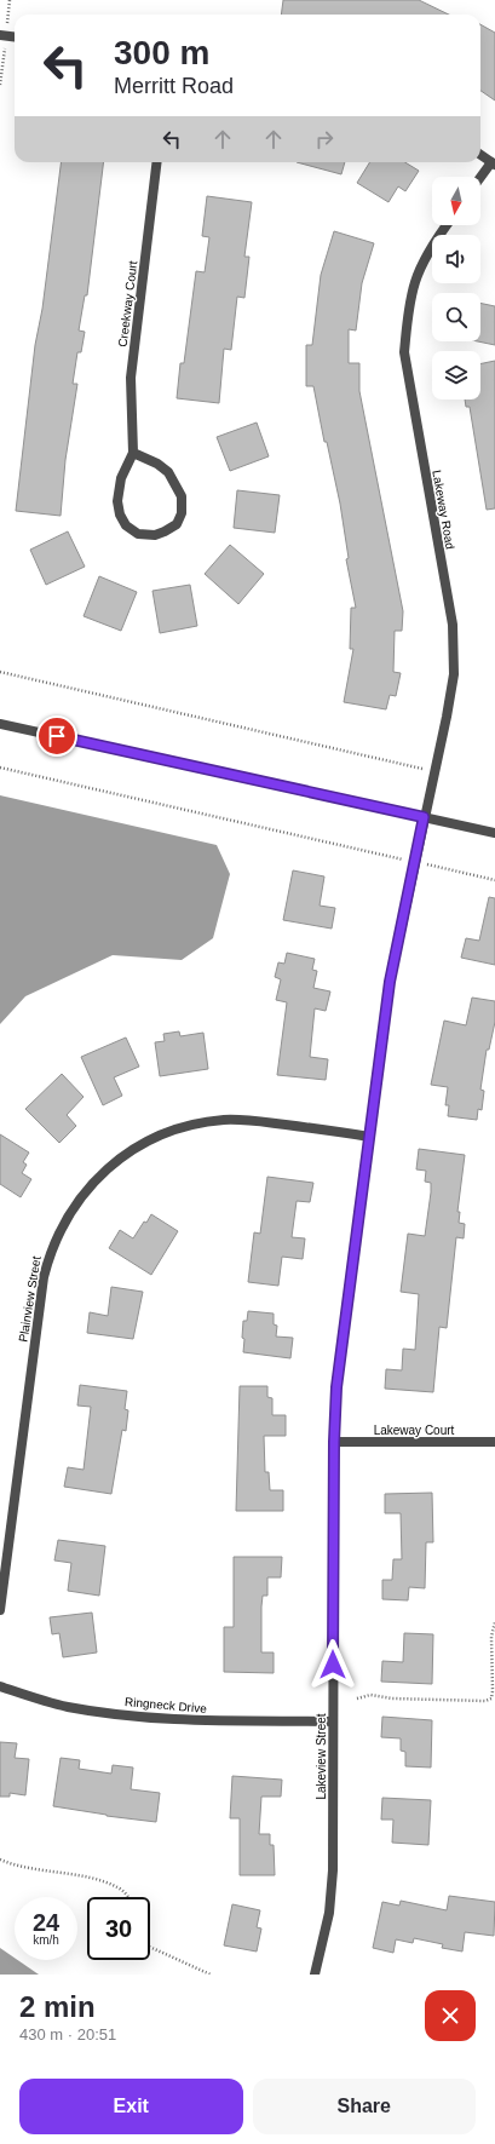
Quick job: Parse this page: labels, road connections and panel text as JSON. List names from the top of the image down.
{
  "streets": {
    "street": [
      "Creekway Court",
      "Lakeway Road",
      "Plainview Street",
      "Lakeway Court",
      "Ringneck Drive",
      "Lakeview Street"
    ]
  },
  "crossings": [
    ["Lakeway Road", "Lakeview Street"],
    ["Plainview Street", "Lakeview Street"],
    ["Lakeway Court", "Lakeview Street"],
    ["Ringneck Drive", "Lakeview Street"]
  ],
  "north": "bottom",
  "page": {
    "turn": ["300 m", "Merritt Road"],
    "speed": "24 km/h",
    "limit": "30",
    "heading": ["2 min", "430 m · 20:51"],
    "buttons": ["Exit", "Share"]
  }
}
